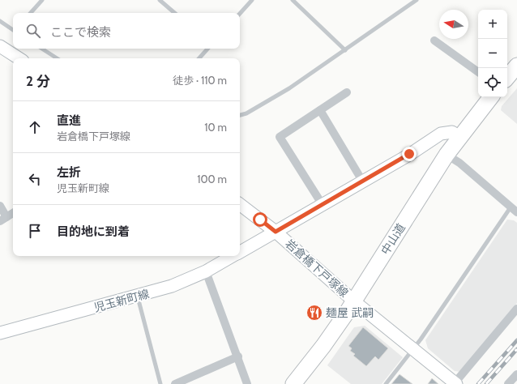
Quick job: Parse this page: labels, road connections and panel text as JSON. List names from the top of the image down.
{
  "streets": {
    "highway": ["中山道"],
    "main road": ["岩倉橋下戸塚線", "児玉新町線"]
  },
  "crossings": [
    ["中山道", "岩倉橋下戸塚線"],
    ["中山道", "児玉新町線"],
    ["岩倉橋下戸塚線", "児玉新町線"]
  ],
  "places": {
    "restaurant": ["麺屋 武嗣"]
  },
  "north": "left",
  "page": {
    "map_buttons": ["+", "−"],
    "search": "ここで検索",
    "heading": ["2 分", "徒歩 · 110 m"],
    "list": [
      ["直進", "岩倉橋下戸塚線", "10 m"],
      ["左折", "児玉新町線", "100 m"],
      "目的地に到着"
    ]
  }
}
